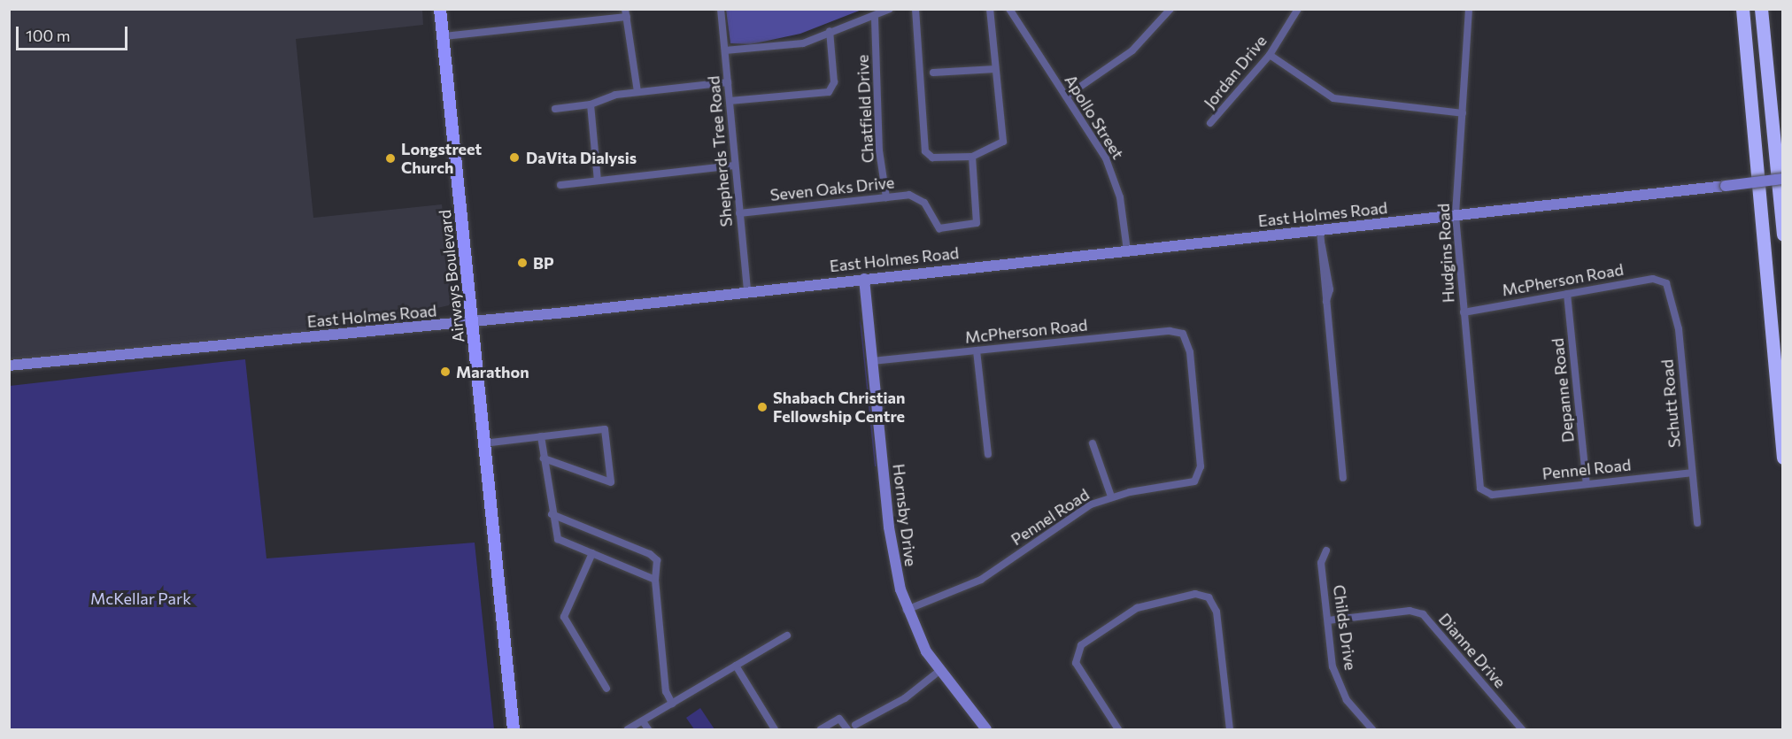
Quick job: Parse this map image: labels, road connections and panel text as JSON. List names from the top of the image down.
{
  "streets": {
    "main road": ["East Holmes Road", "Airways Boulevard", "Hornsby Drive"],
    "street": [
      "Jordan Drive",
      "Chatfield Drive",
      "Apollo Street",
      "Shepherds Tree Road",
      "Seven Oaks Drive",
      "Hudgins Road",
      "McPherson Road",
      "Depanne Road",
      "Schutt Road",
      "Pennel Road",
      "Childs Drive",
      "Dianne Drive"
    ]
  },
  "crossings": [
    ["Chatfield Drive", "Seven Oaks Drive"],
    ["Apollo Street", "East Holmes Road"],
    ["Shepherds Tree Road", "Seven Oaks Drive"],
    ["Shepherds Tree Road", "East Holmes Road"],
    ["East Holmes Road", "Hudgins Road"],
    ["East Holmes Road", "Airways Boulevard"],
    ["East Holmes Road", "Hornsby Drive"],
    ["Hudgins Road", "McPherson Road"],
    ["Hudgins Road", "Pennel Road"],
    ["McPherson Road", "Depanne Road"],
    ["McPherson Road", "Schutt Road"],
    ["McPherson Road", "Pennel Road"],
    ["McPherson Road", "Hornsby Drive"],
    ["Depanne Road", "Pennel Road"],
    ["Schutt Road", "Pennel Road"],
    ["Pennel Road", "Hornsby Drive"],
    ["Childs Drive", "Dianne Drive"]
  ],
  "parks": ["McKellar Park"],
  "places": [
    "DaVita Dialysis",
    "Longstreet Church",
    "BP",
    "Marathon",
    "Shabach Christian Fellowship Centre"
  ],
  "scale_bar": "100 m"
}
